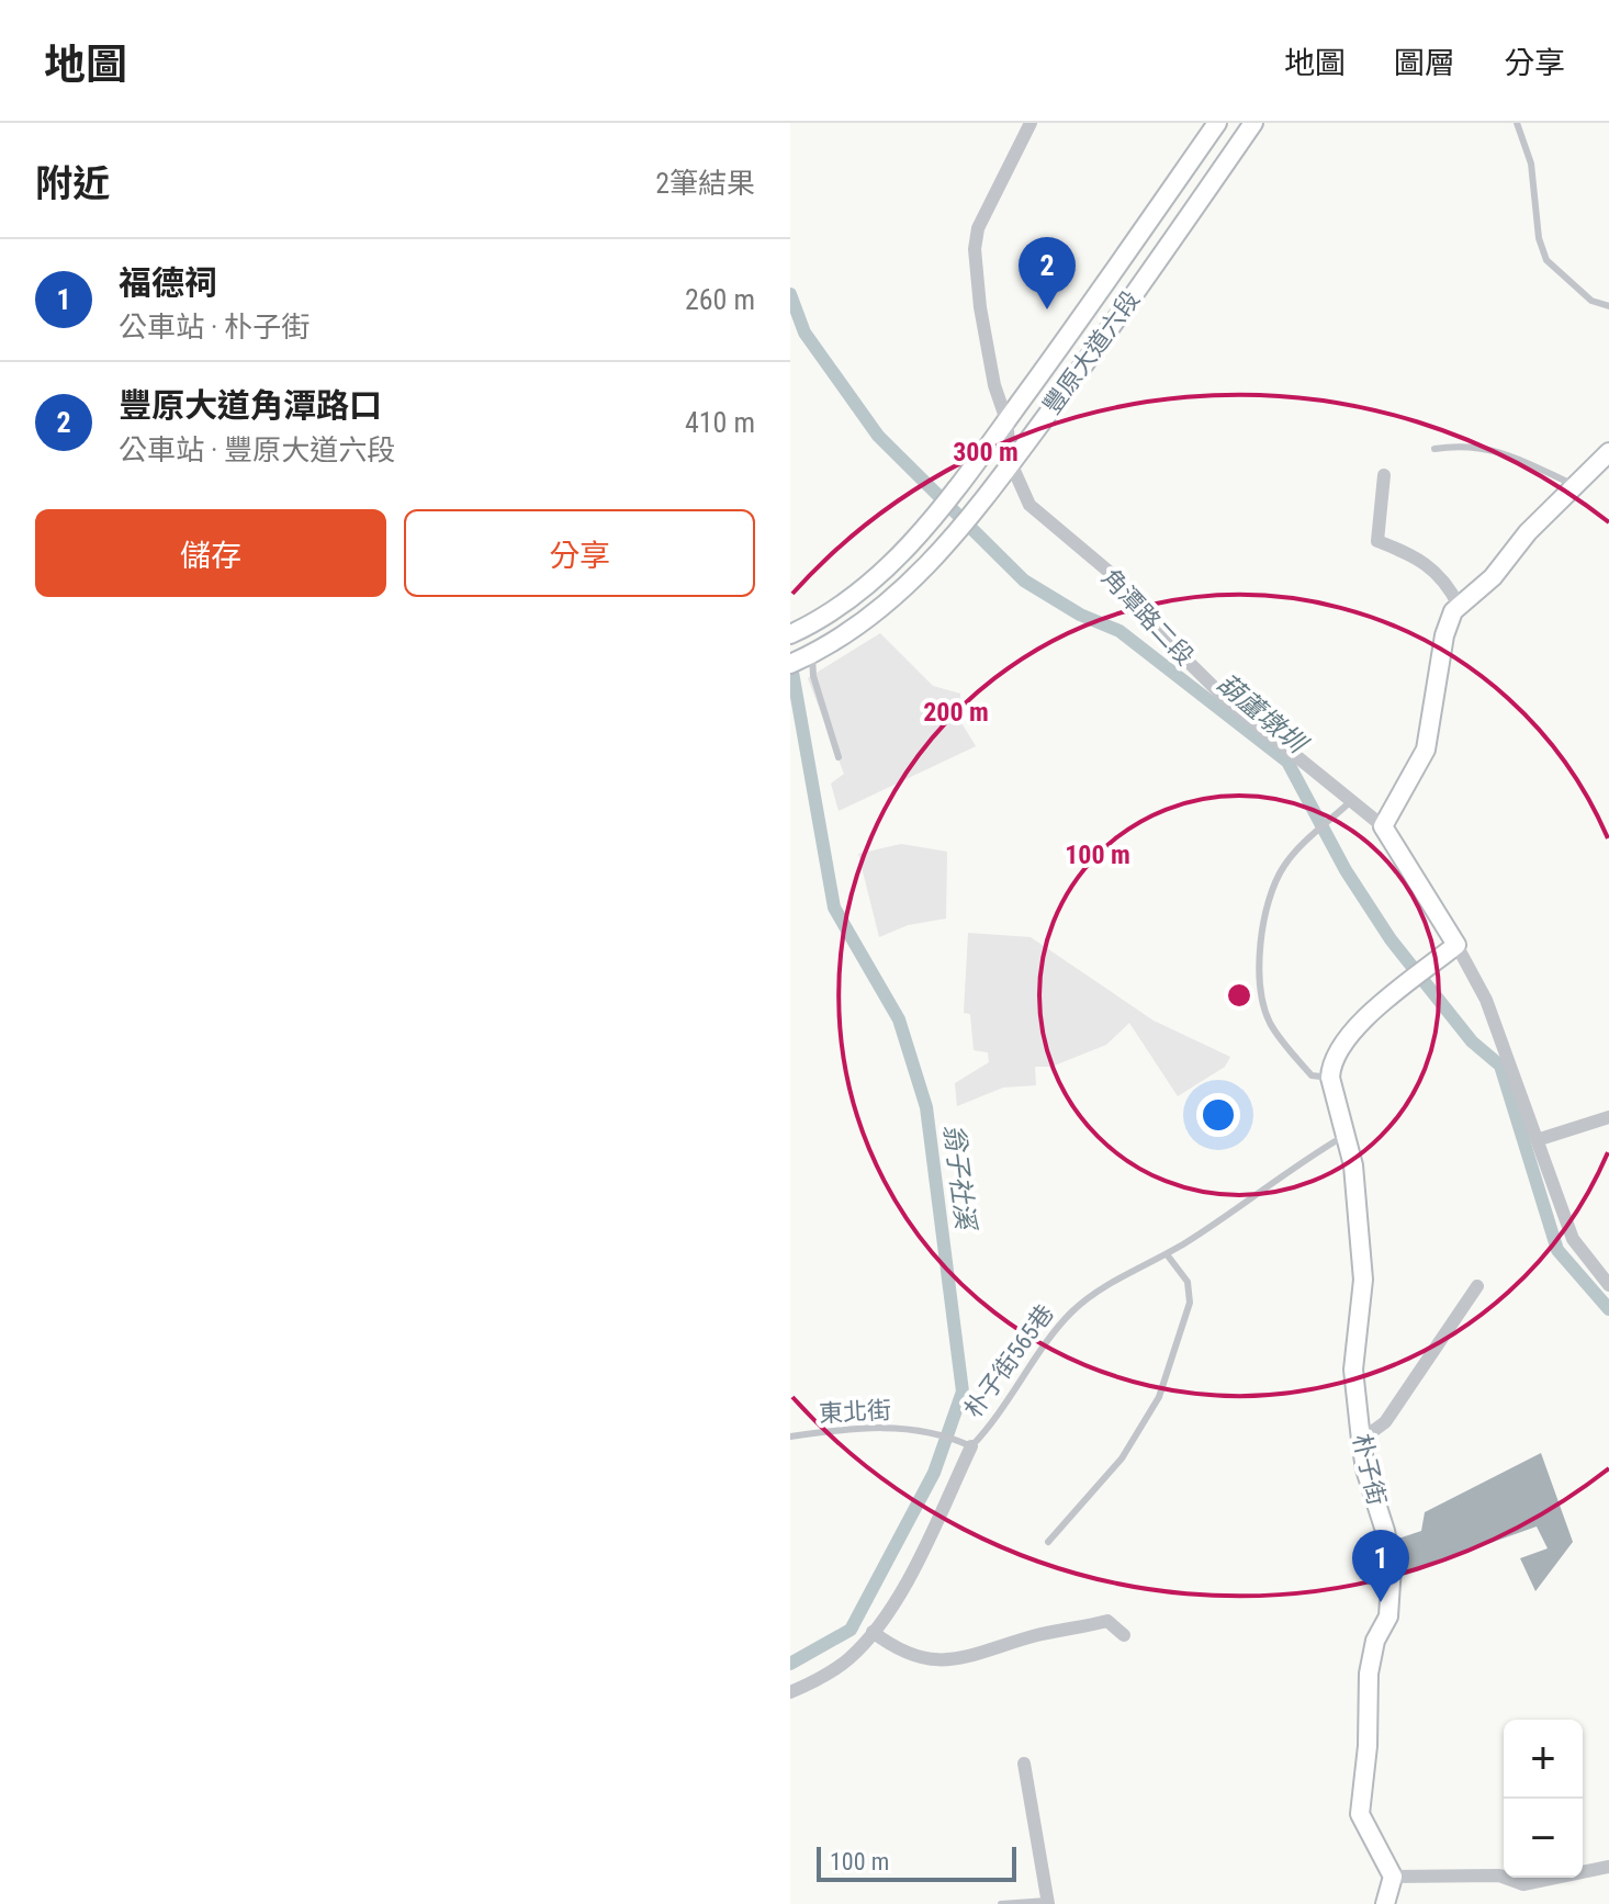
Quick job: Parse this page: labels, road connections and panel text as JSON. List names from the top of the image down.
{
  "streets": {
    "street": [
      "豐原大道六段",
      "角潭路二段",
      "朴子街565巷",
      "朴子街"
    ],
    "lane": ["東北街"]
  },
  "crossings": [
    ["豐原大道六段", "角潭路二段"],
    ["朴子街565巷", "東北街"],
    ["朴子街565巷", "朴子街"]
  ],
  "water": ["葫蘆墩圳", "翁子社溪"],
  "scale_bar": "100 m",
  "page": {
    "header": "地圖",
    "nav": ["地圖", "圖層", "分享"],
    "heading": ["附近", "2筆結果"],
    "list": [
      {
        "mark": "1",
        "name": "福德祠",
        "note": "公車站 · 朴子街",
        "value": "260 m"
      },
      {
        "mark": "2",
        "name": "豐原大道角潭路口",
        "note": "公車站 · 豐原大道六段",
        "value": "410 m"
      }
    ],
    "pins": ["2", "1"],
    "buttons": ["儲存", "分享"],
    "map_buttons": ["+", "−"],
    "scale": "100 m"
  },
  "rings": ["300 m", "200 m", "100 m"]
}
